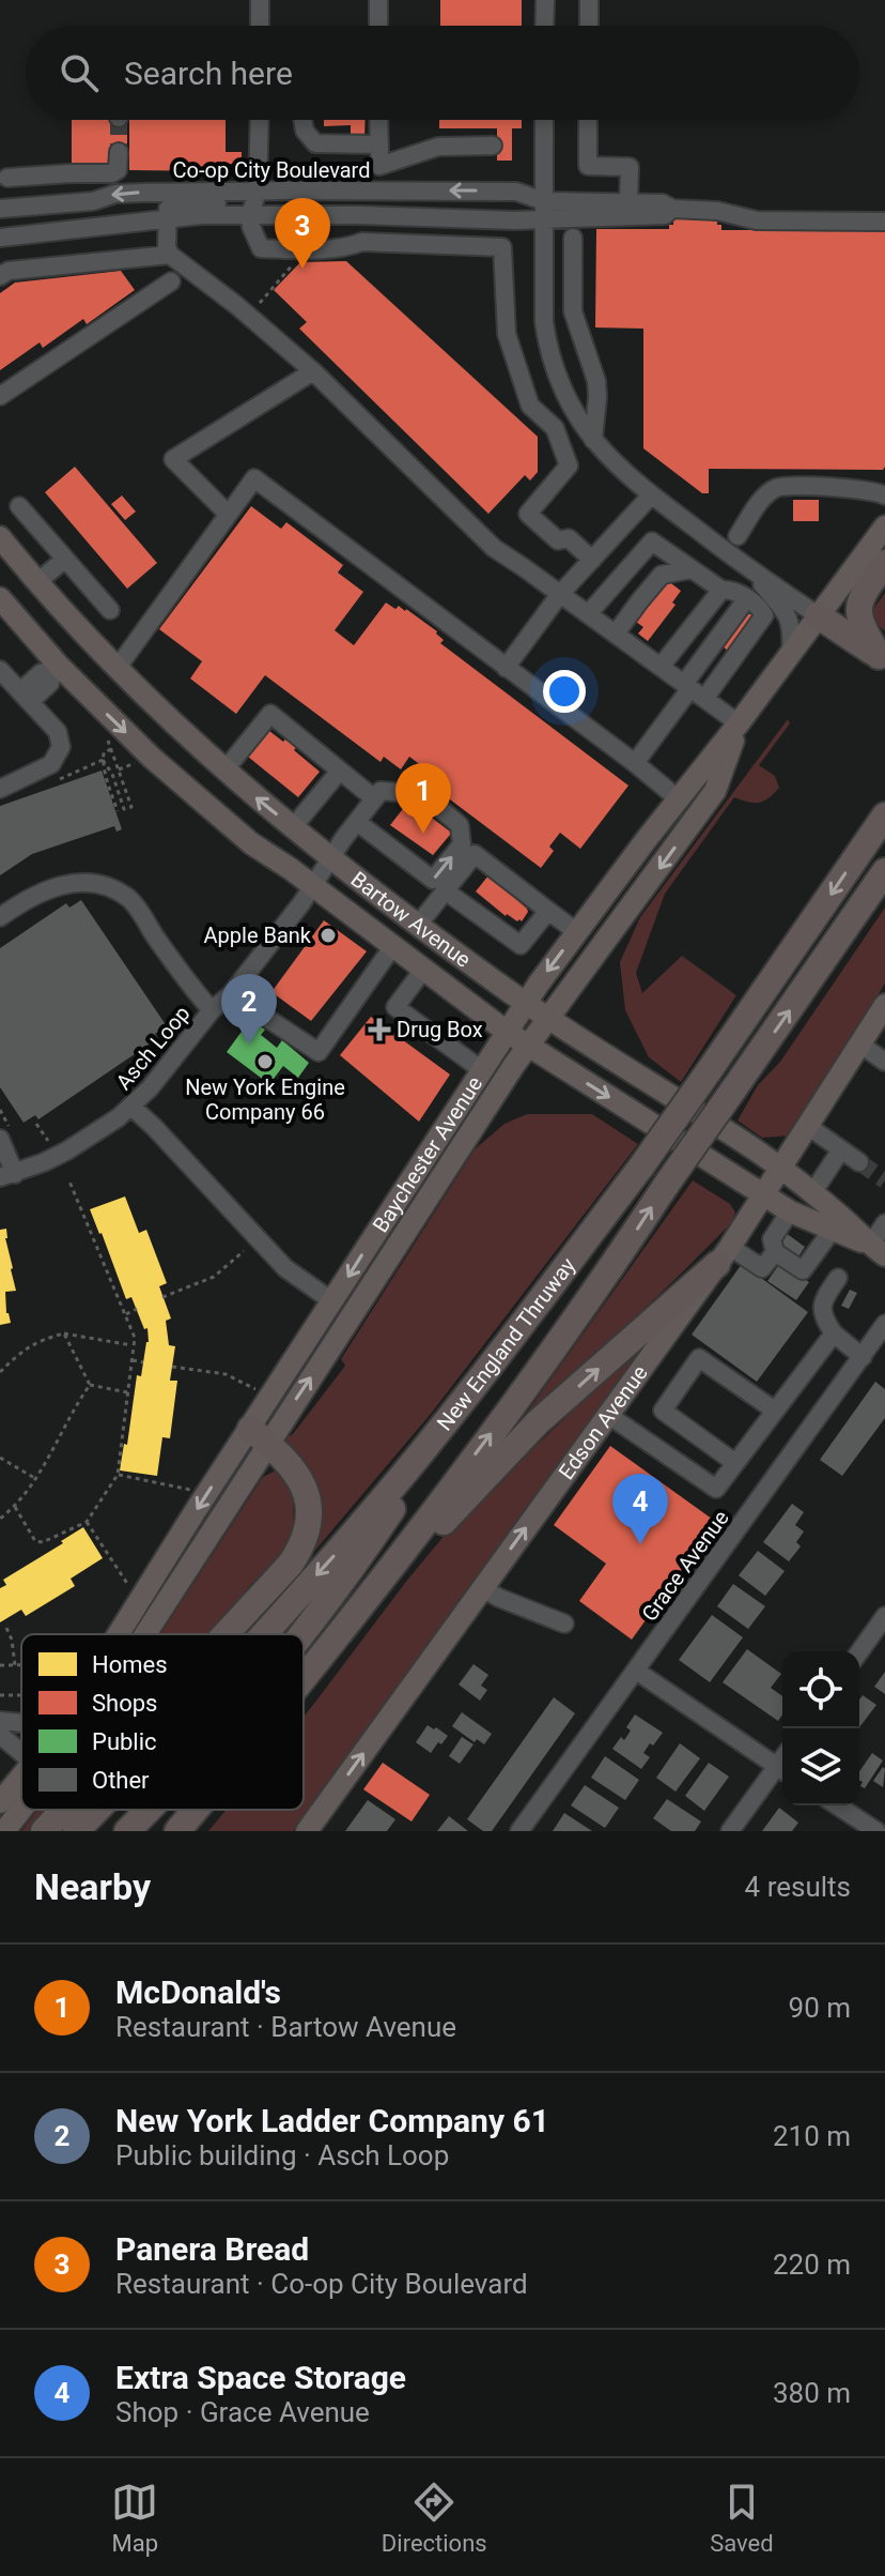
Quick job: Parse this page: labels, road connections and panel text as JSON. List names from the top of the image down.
{
  "streets": {
    "highway": ["New England Thruway"],
    "main road": ["Bartow Avenue", "Baychester Avenue", "Edson Avenue"],
    "street": ["Co-op City Boulevard", "Asch Loop", "Grace Avenue"]
  },
  "crossings": [
    ["Bartow Avenue", "Asch Loop"],
    ["Bartow Avenue", "Baychester Avenue"],
    ["Bartow Avenue", "Edson Avenue"]
  ],
  "one_way": ["Edson Avenue"],
  "places": {
    "other": ["Apple Bank", "New York Engine Company 66"],
    "health": ["Drug Box"]
  },
  "legend": [
    "Homes",
    "Shops",
    "Public",
    "Other"
  ],
  "page": {
    "search": "Search here",
    "pins": [
      "3",
      "1",
      "2",
      "4"
    ],
    "heading": ["Nearby", "4 results"],
    "list": [
      {
        "mark": "1",
        "name": "McDonald's",
        "note": "Restaurant · Bartow Avenue",
        "value": "90 m"
      },
      {
        "mark": "2",
        "name": "New York Ladder Company 61",
        "note": "Public building · Asch Loop",
        "value": "210 m"
      },
      {
        "mark": "3",
        "name": "Panera Bread",
        "note": "Restaurant · Co-op City Boulevard",
        "value": "220 m"
      },
      {
        "mark": "4",
        "name": "Extra Space Storage",
        "note": "Shop · Grace Avenue",
        "value": "380 m"
      }
    ],
    "nav": ["Map", "Directions", "Saved"]
  }
}
